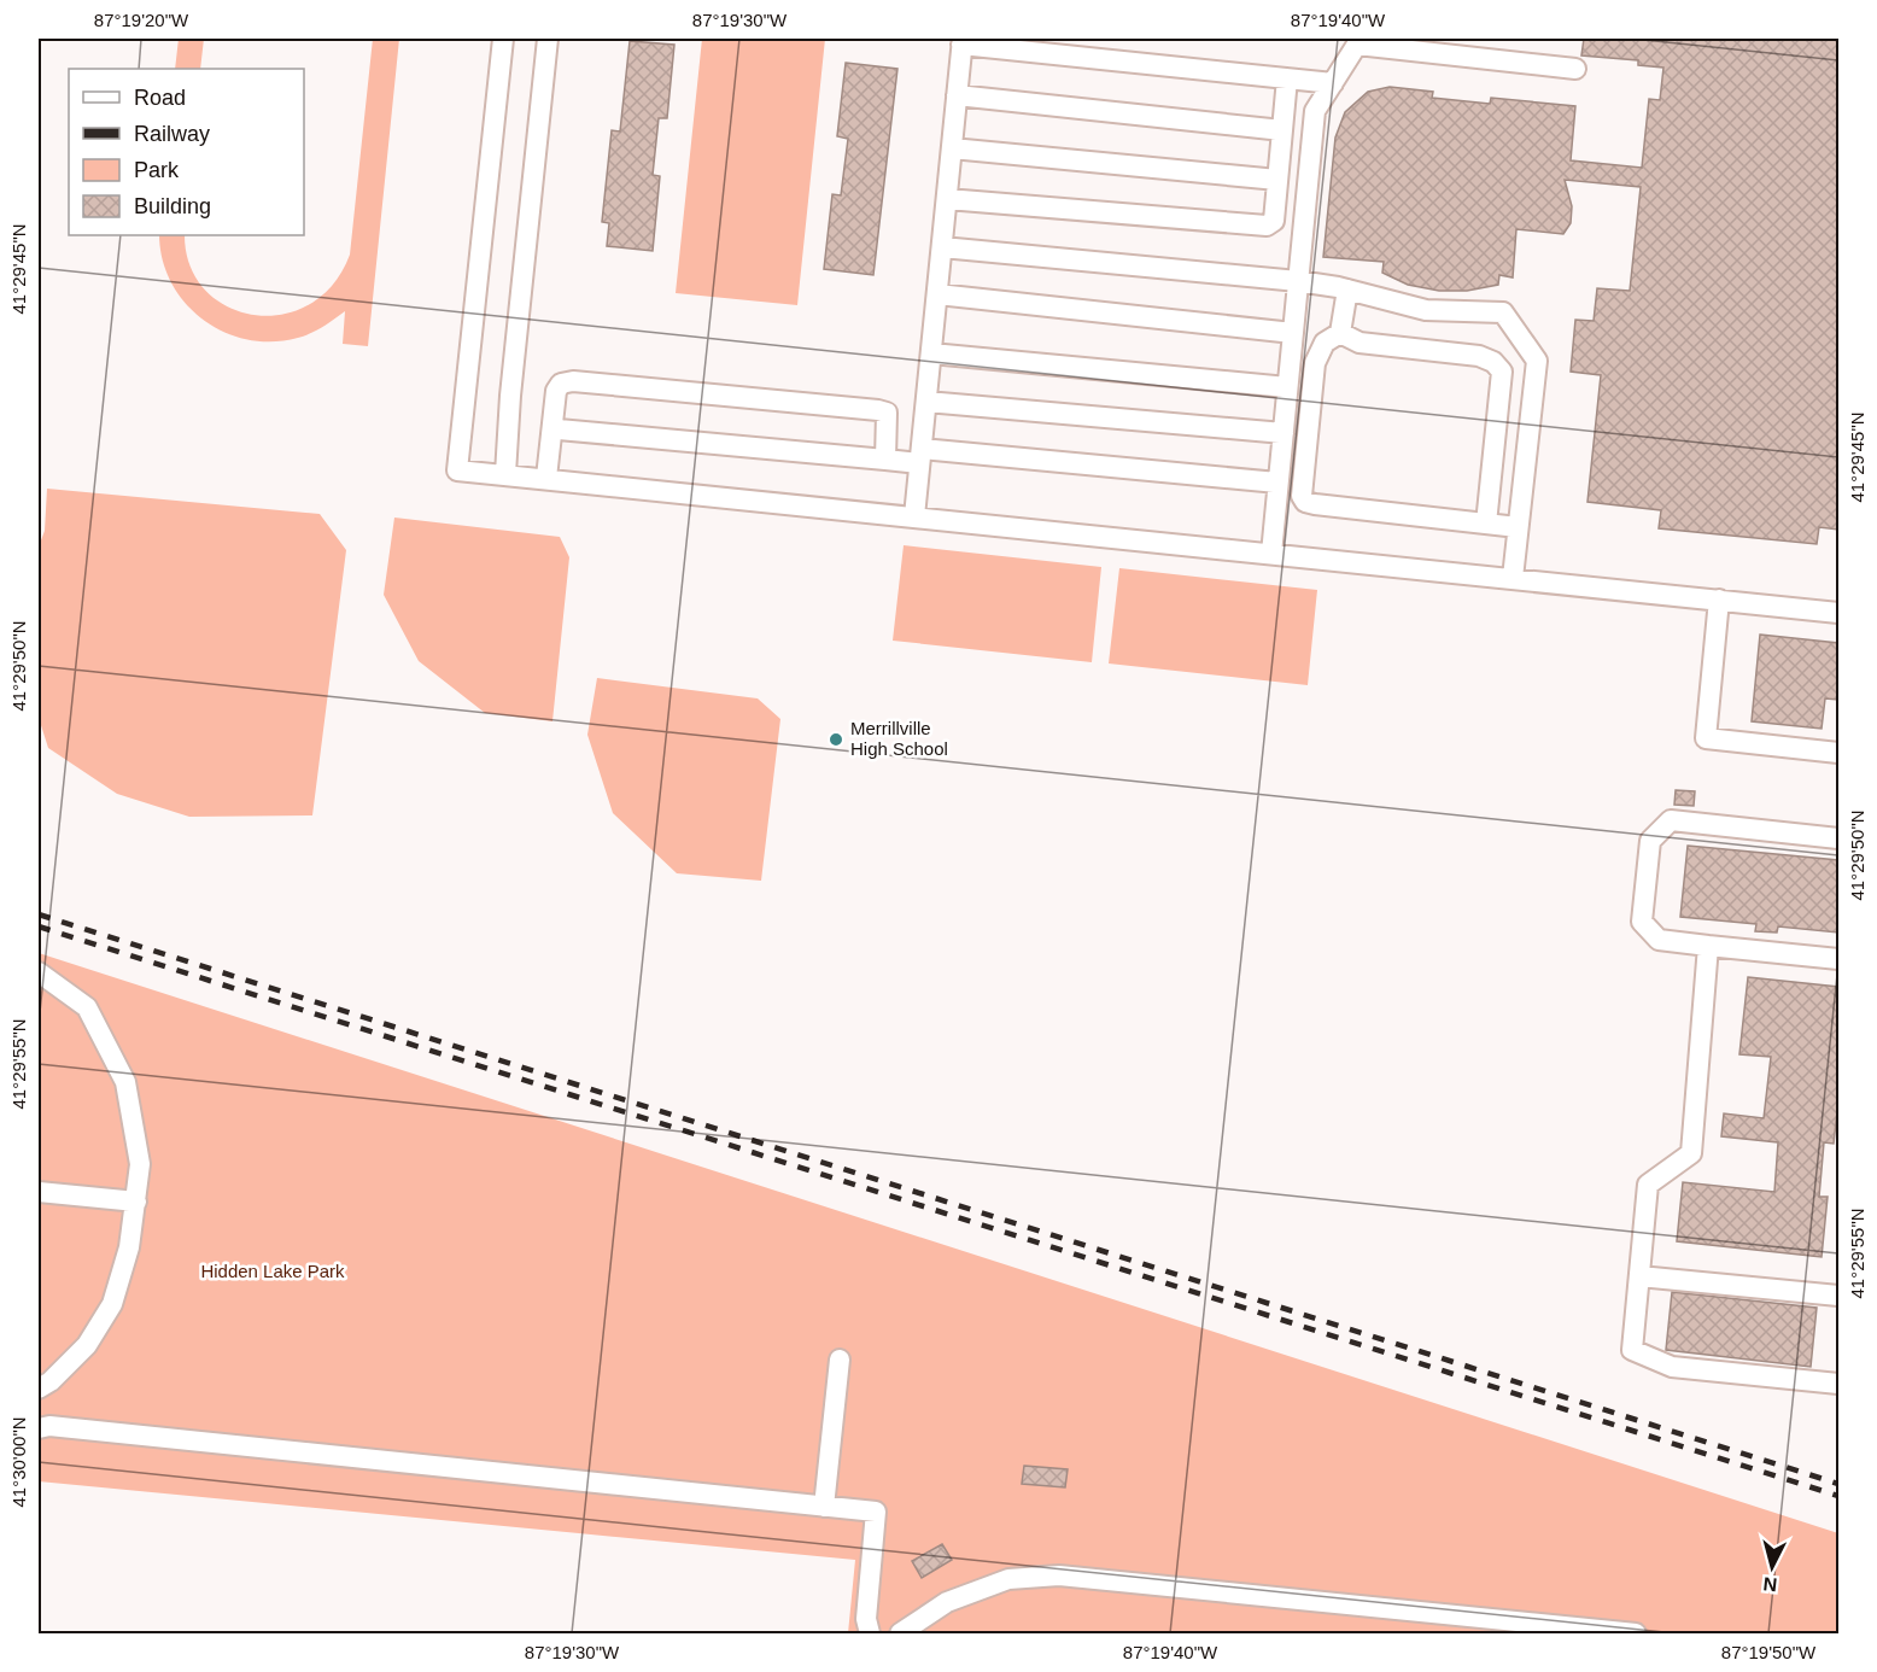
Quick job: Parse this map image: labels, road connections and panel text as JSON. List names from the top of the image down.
{
  "parks": ["Hidden Lake Park"],
  "places": ["Merrillville High School"],
  "legend": [
    "Road",
    "Railway",
    "Park",
    "Building"
  ],
  "north": "bottom",
  "coordinates": [
    "87°19'20\"W",
    "87°19'30\"W",
    "87°19'40\"W",
    "41°29'45\"N",
    "41°29'50\"N",
    "41°29'55\"N",
    "41°30'00\"N",
    "87°19'50\"W"
  ]
}
